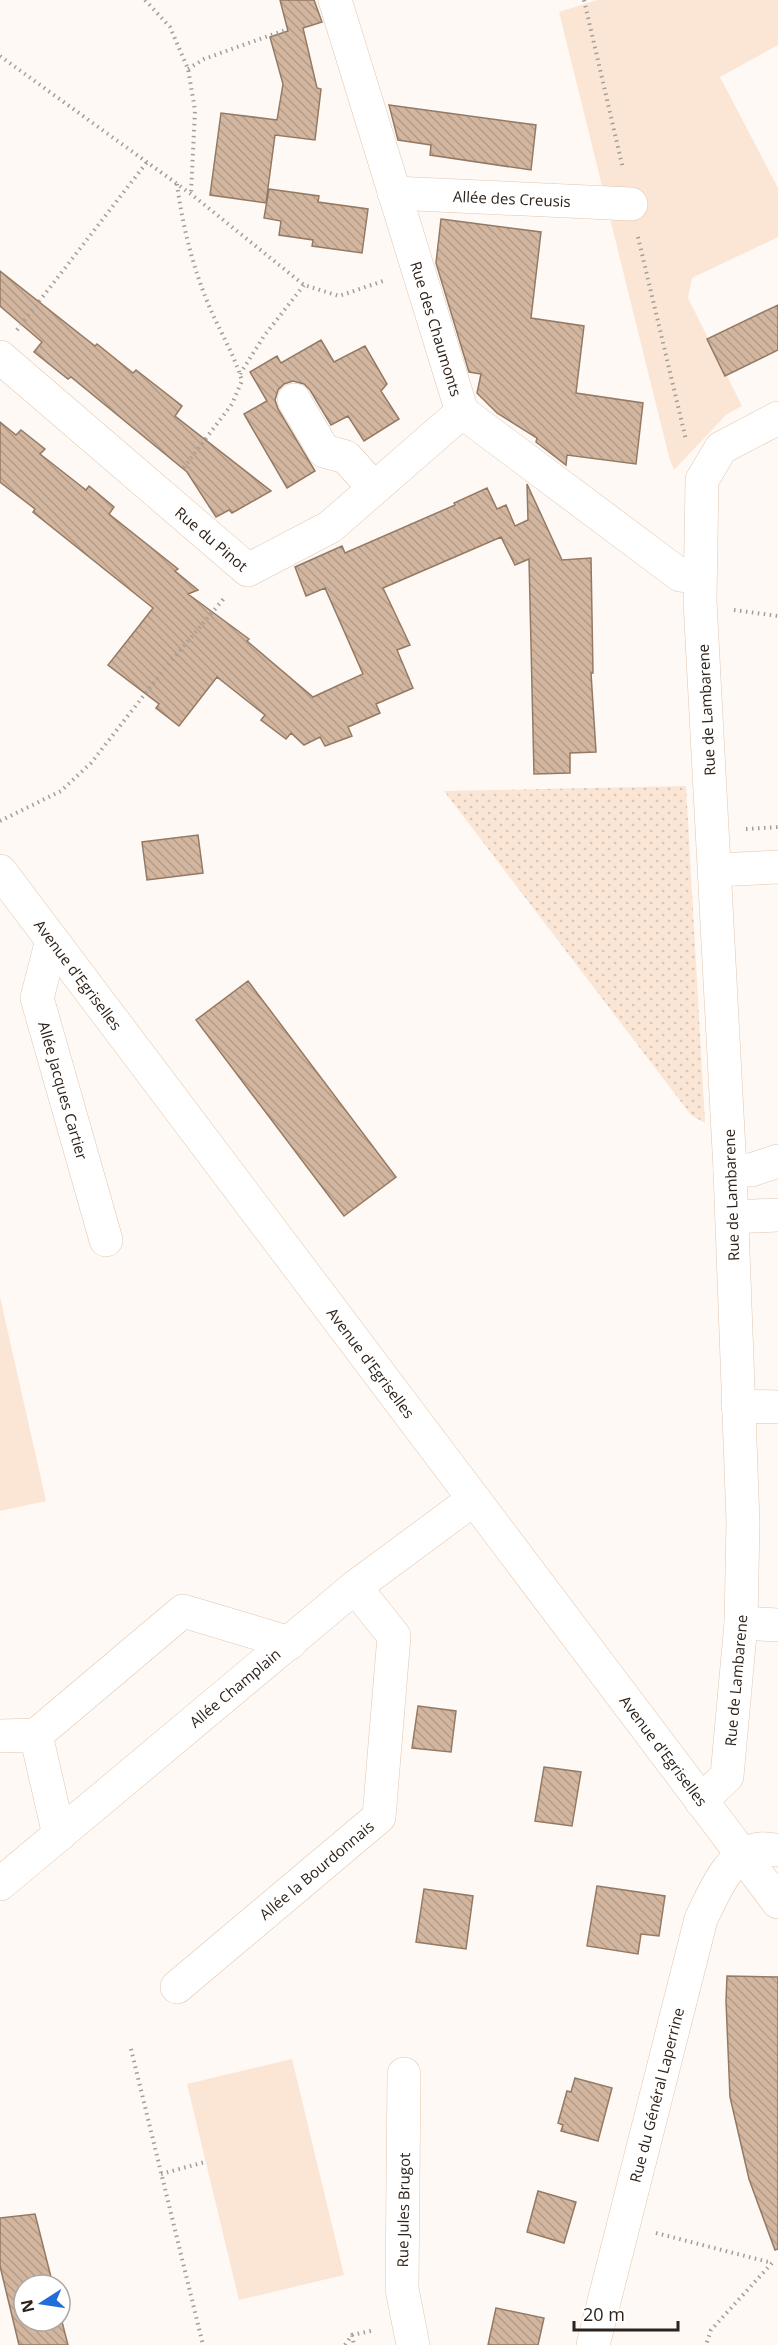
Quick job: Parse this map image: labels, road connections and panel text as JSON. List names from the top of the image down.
{
  "streets": {
    "street": [
      "Allée des Creusis",
      "Rue des Chaumonts",
      "Rue du Pinot",
      "Rue de Lambarene",
      "Avenue d'Egriselles",
      "Allée Jacques Cartier",
      "Allée Champlain",
      "Allée la Bourdonnais",
      "Rue du Général Laperrine",
      "Rue Jules Brugot"
    ]
  },
  "crossings": [
    ["Allée des Creusis", "Rue des Chaumonts"],
    ["Rue des Chaumonts", "Rue du Pinot"],
    ["Rue des Chaumonts", "Rue de Lambarene"],
    ["Rue de Lambarene", "Avenue d'Egriselles"],
    ["Avenue d'Egriselles", "Allée Jacques Cartier"],
    ["Avenue d'Egriselles", "Allée Champlain"],
    ["Avenue d'Egriselles", "Rue du Général Laperrine"],
    ["Allée Champlain", "Allée la Bourdonnais"]
  ],
  "scale_bar": "20 m",
  "north": "left"
}
